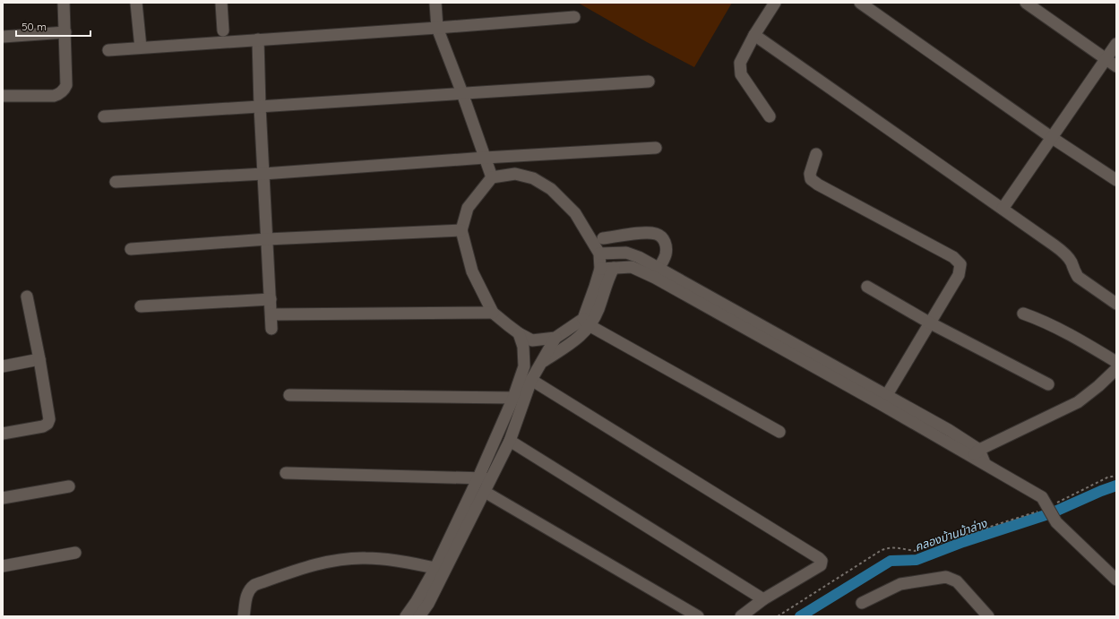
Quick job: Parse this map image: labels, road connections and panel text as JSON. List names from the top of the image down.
{
  "water": ["คลองบ้านม้าล่าง"],
  "scale_bar": "50 m"
}
